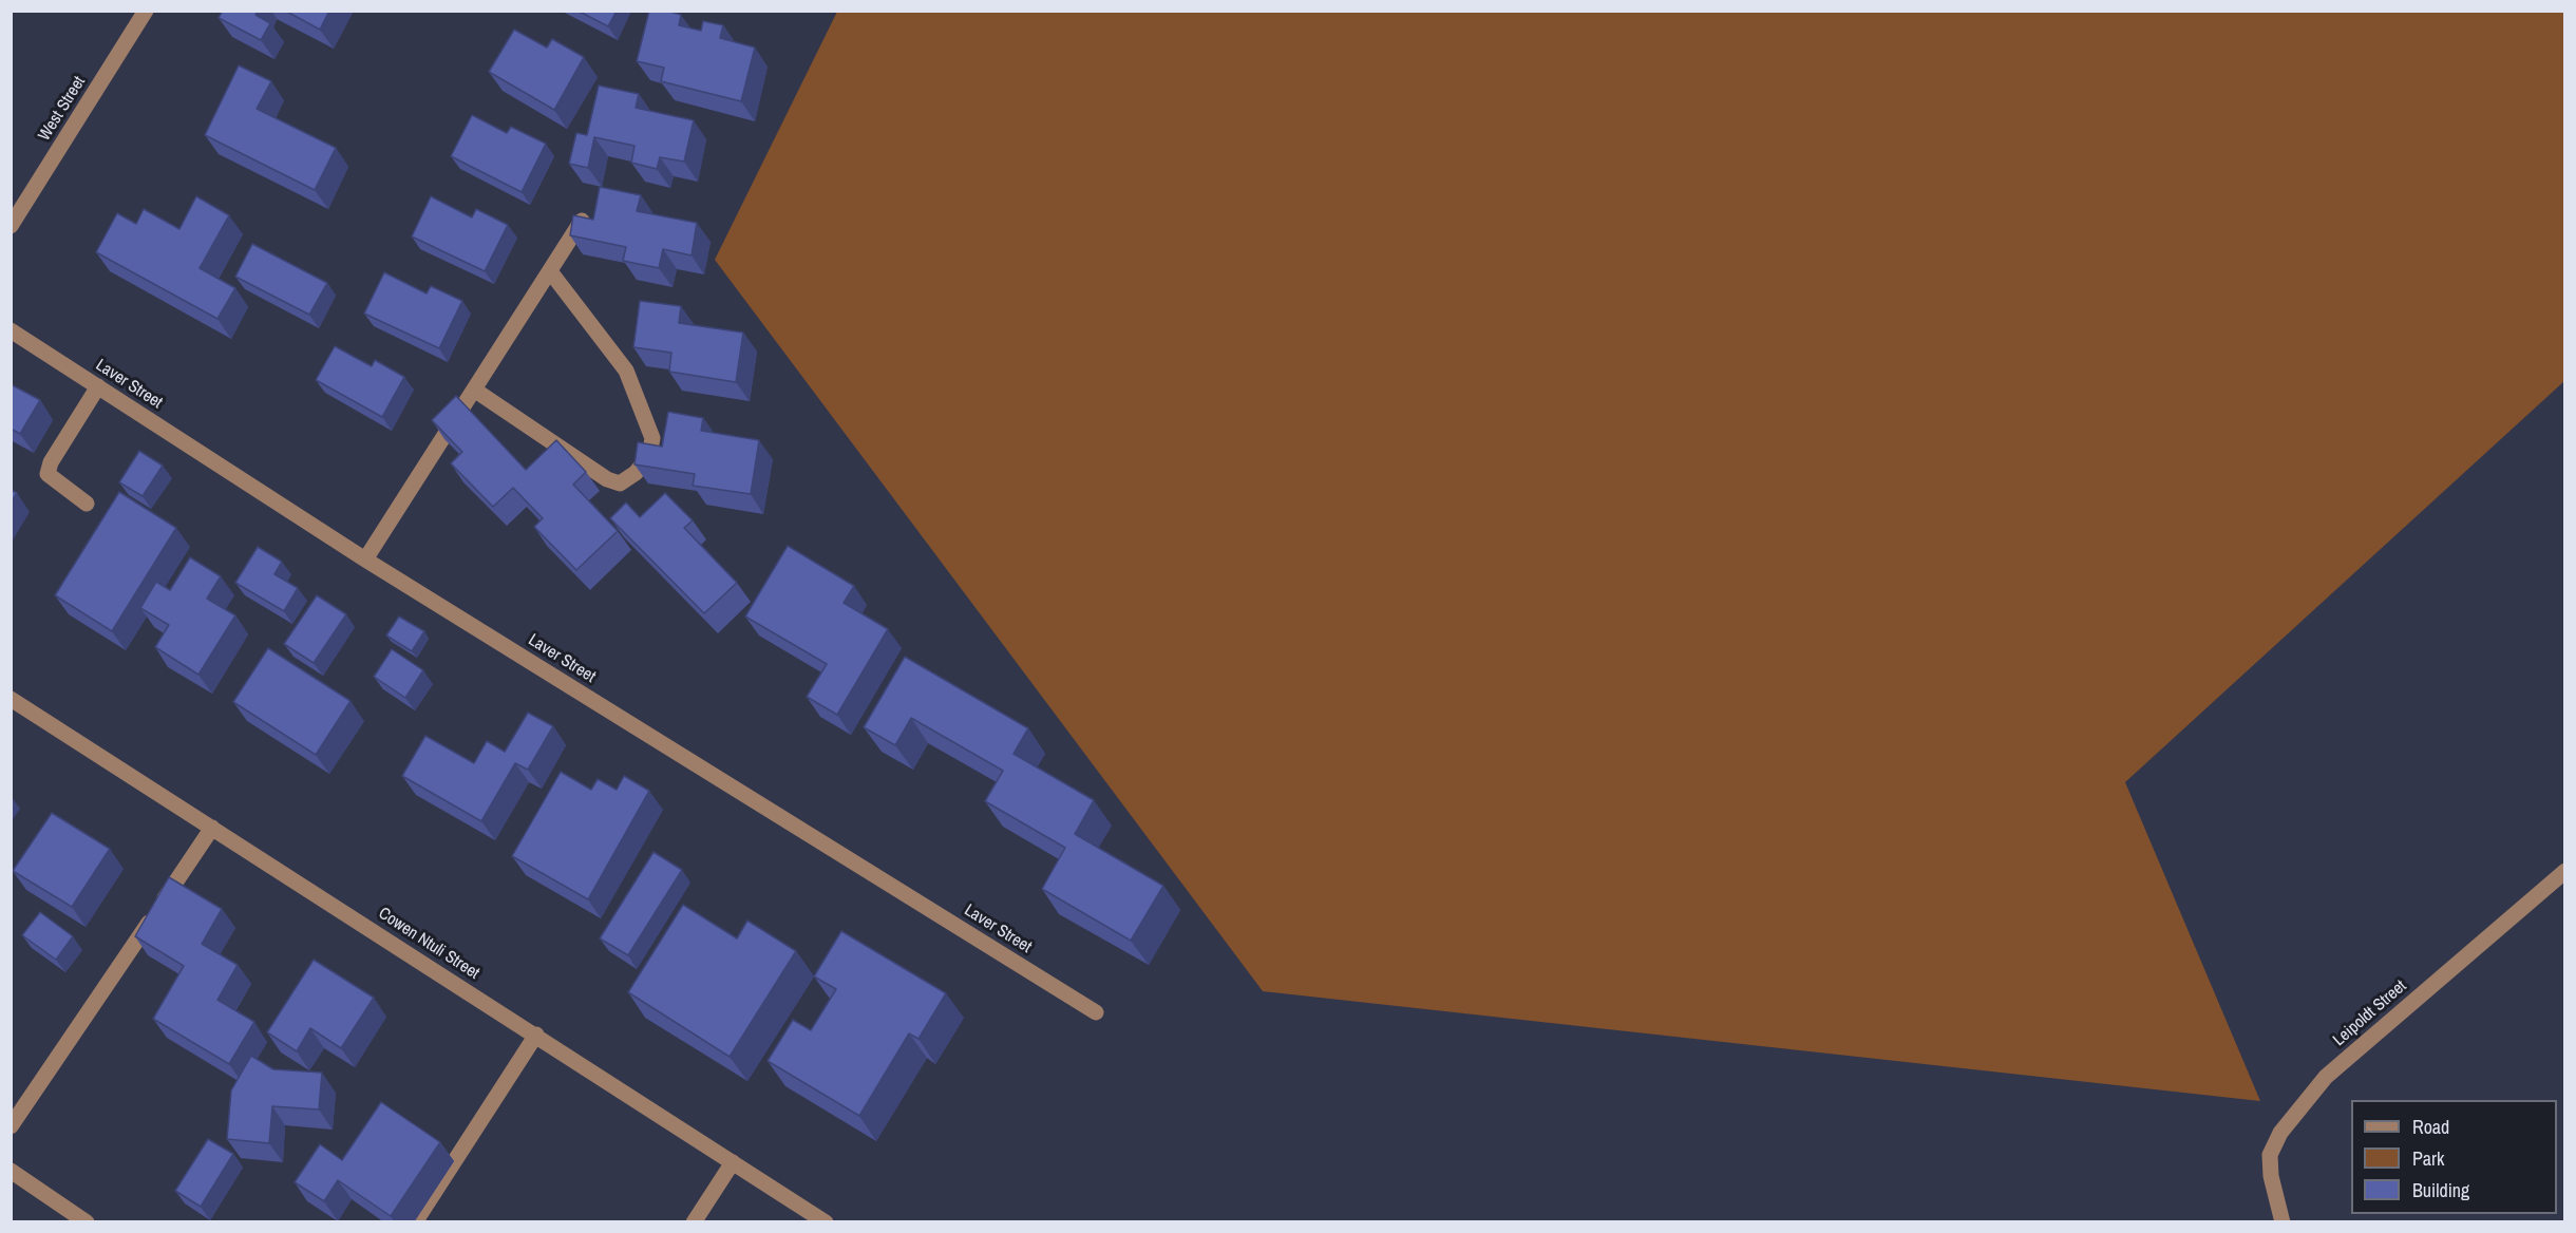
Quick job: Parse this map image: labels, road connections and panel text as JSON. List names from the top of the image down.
{
  "streets": {
    "street": [
      "West Street",
      "Laver Street",
      "Cowen Ntuli Street",
      "Leipoldt Street"
    ]
  },
  "legend": ["Road", "Park", "Building"]
}
